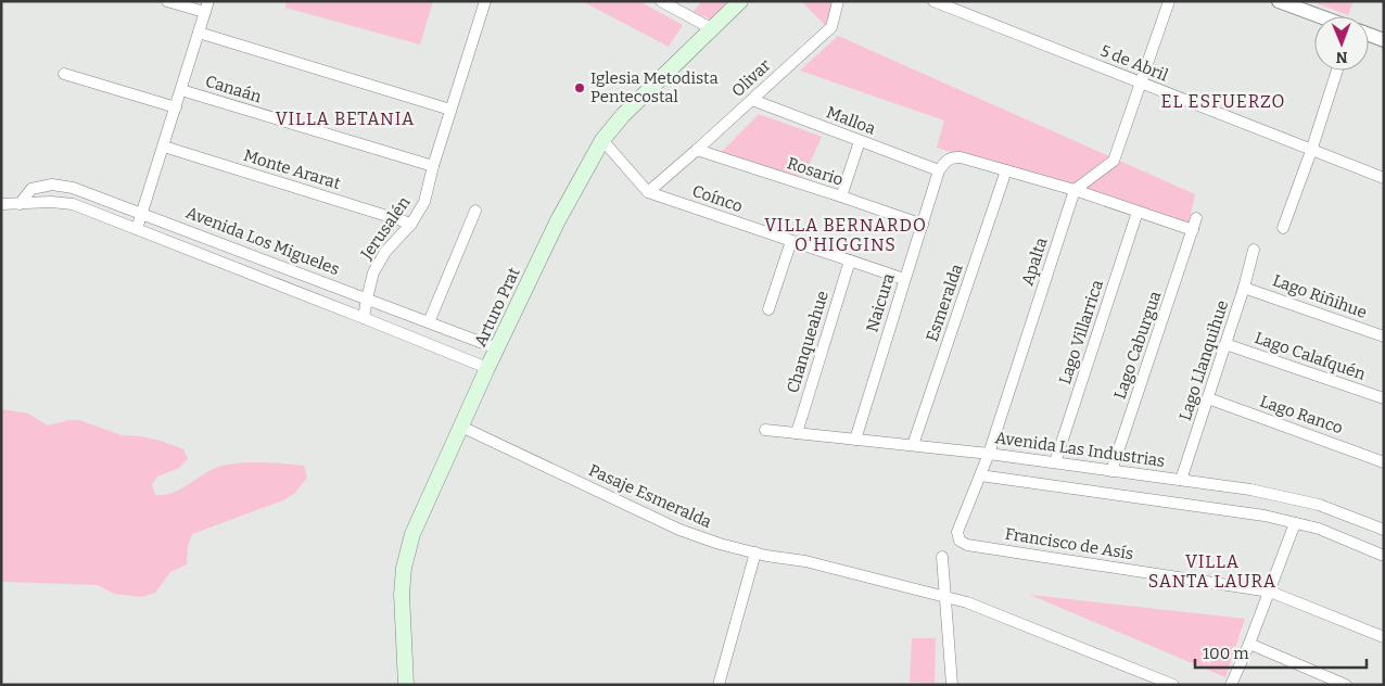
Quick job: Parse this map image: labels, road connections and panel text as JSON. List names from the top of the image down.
{
  "streets": {
    "main road": ["Arturo Prat"],
    "street": [
      "5 de Abril",
      "Olivar",
      "Canaán",
      "Malloa",
      "Monte Ararat",
      "Rosario",
      "Coínco",
      "Jerusalén",
      "Avenida Los Migueles",
      "Apalta",
      "Lago Riñihue",
      "Naicura",
      "Esmeralda",
      "Lago Villarrica",
      "Chanqueahue",
      "Lago Caburgua",
      "Lago Calafquén",
      "Lago Llanquihue",
      "Lago Ranco",
      "Avenida Las Industrias",
      "Pasaje Esmeralda",
      "Francisco de Asís"
    ]
  },
  "crossings": [
    ["Olivar", "Malloa"],
    ["Olivar", "Rosario"],
    ["Olivar", "Coínco"],
    ["Canaán", "Jerusalén"],
    ["Malloa", "Naicura"],
    ["Monte Ararat", "Jerusalén"],
    ["Rosario", "Naicura"],
    ["Coínco", "Naicura"],
    ["Coínco", "Arturo Prat"],
    ["Coínco", "Chanqueahue"],
    ["Jerusalén", "Avenida Los Migueles"],
    ["Avenida Los Migueles", "Arturo Prat"],
    ["Apalta", "Lago Caburgua"],
    ["Apalta", "Avenida Las Industrias"],
    ["Apalta", "Francisco de Asís"],
    ["Lago Riñihue", "Lago Llanquihue"],
    ["Naicura", "Avenida Las Industrias"],
    ["Esmeralda", "Avenida Las Industrias"],
    ["Arturo Prat", "Pasaje Esmeralda"],
    ["Lago Villarrica", "Lago Caburgua"],
    ["Lago Villarrica", "Avenida Las Industrias"],
    ["Chanqueahue", "Avenida Las Industrias"],
    ["Lago Caburgua", "Avenida Las Industrias"],
    ["Lago Calafquén", "Lago Llanquihue"],
    ["Lago Llanquihue", "Lago Ranco"],
    ["Lago Llanquihue", "Avenida Las Industrias"]
  ],
  "districts": [
    "EL ESFUERZO",
    "VILLA BETANIA",
    "VILLA BERNARDO O'HIGGINS",
    "VILLA SANTA LAURA"
  ],
  "places": ["Iglesia Metodista Pentecostal"],
  "scale_bar": "100 m",
  "north": "bottom"
}
